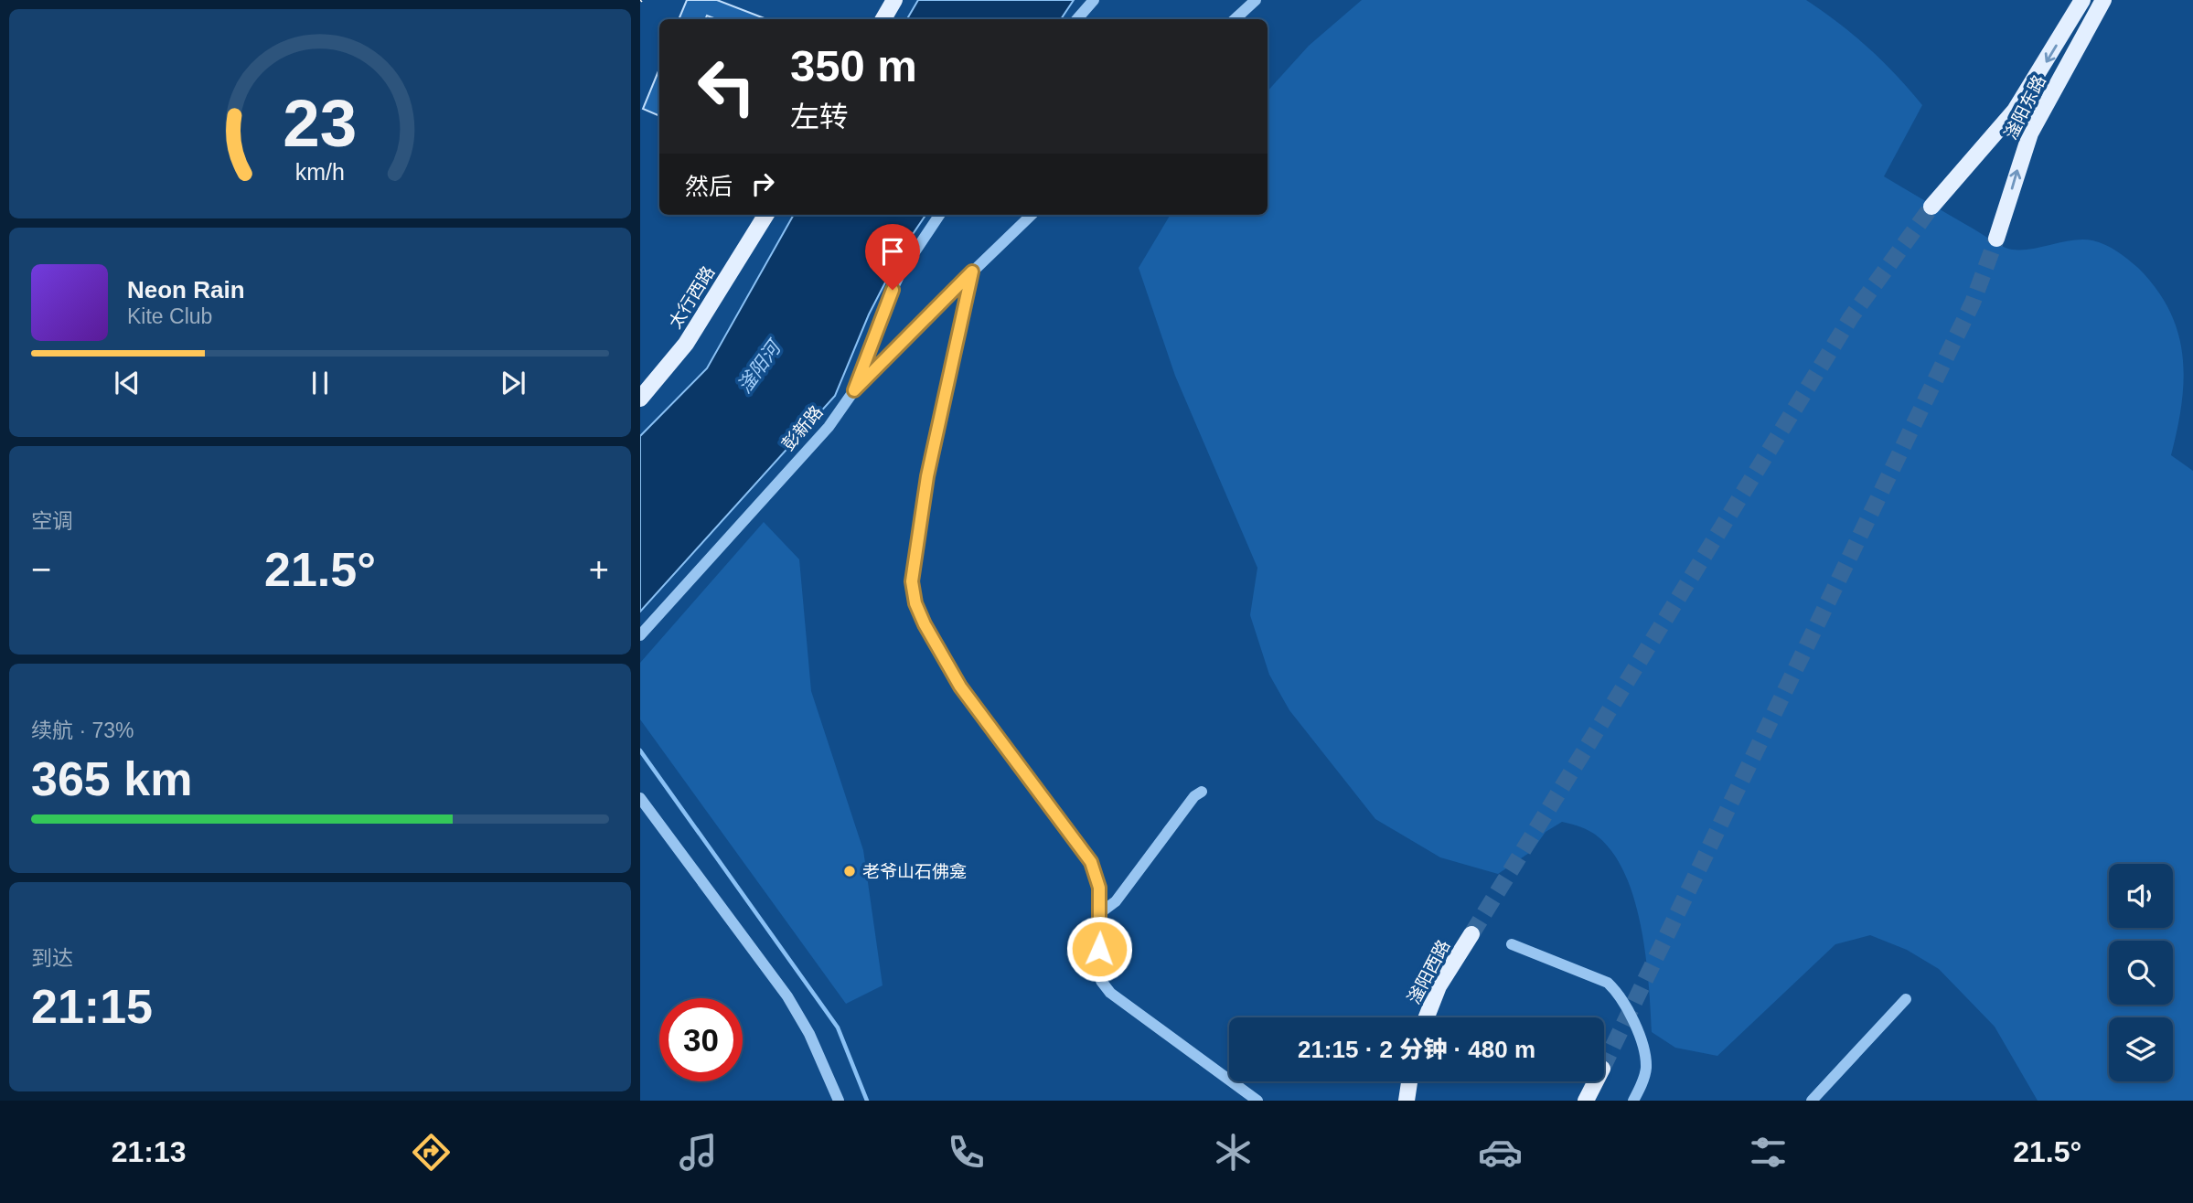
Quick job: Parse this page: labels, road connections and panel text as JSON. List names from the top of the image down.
{
  "streets": {
    "main road": ["滏阳东路", "太行西路", "滏阳西路"],
    "street": ["彭新路"]
  },
  "water": ["滏阳河"],
  "places": ["老爷山石佛龛"],
  "page": {
    "turn": ["350 m", "左转"],
    "then": "然后",
    "song": ["Neon Rain", "Kite Club"],
    "tile": [
      "空调",
      ["续航 · 73%", "365 km"],
      ["到达", "21:15"]
    ],
    "heat": ["−", "21.5°", "+"],
    "limit": "30",
    "trip": "21:15 · 2 分钟 · 480 m",
    "tabs": ["21:13", "21.5°"],
    "gauge": ["23", "km/h"]
  }
}
